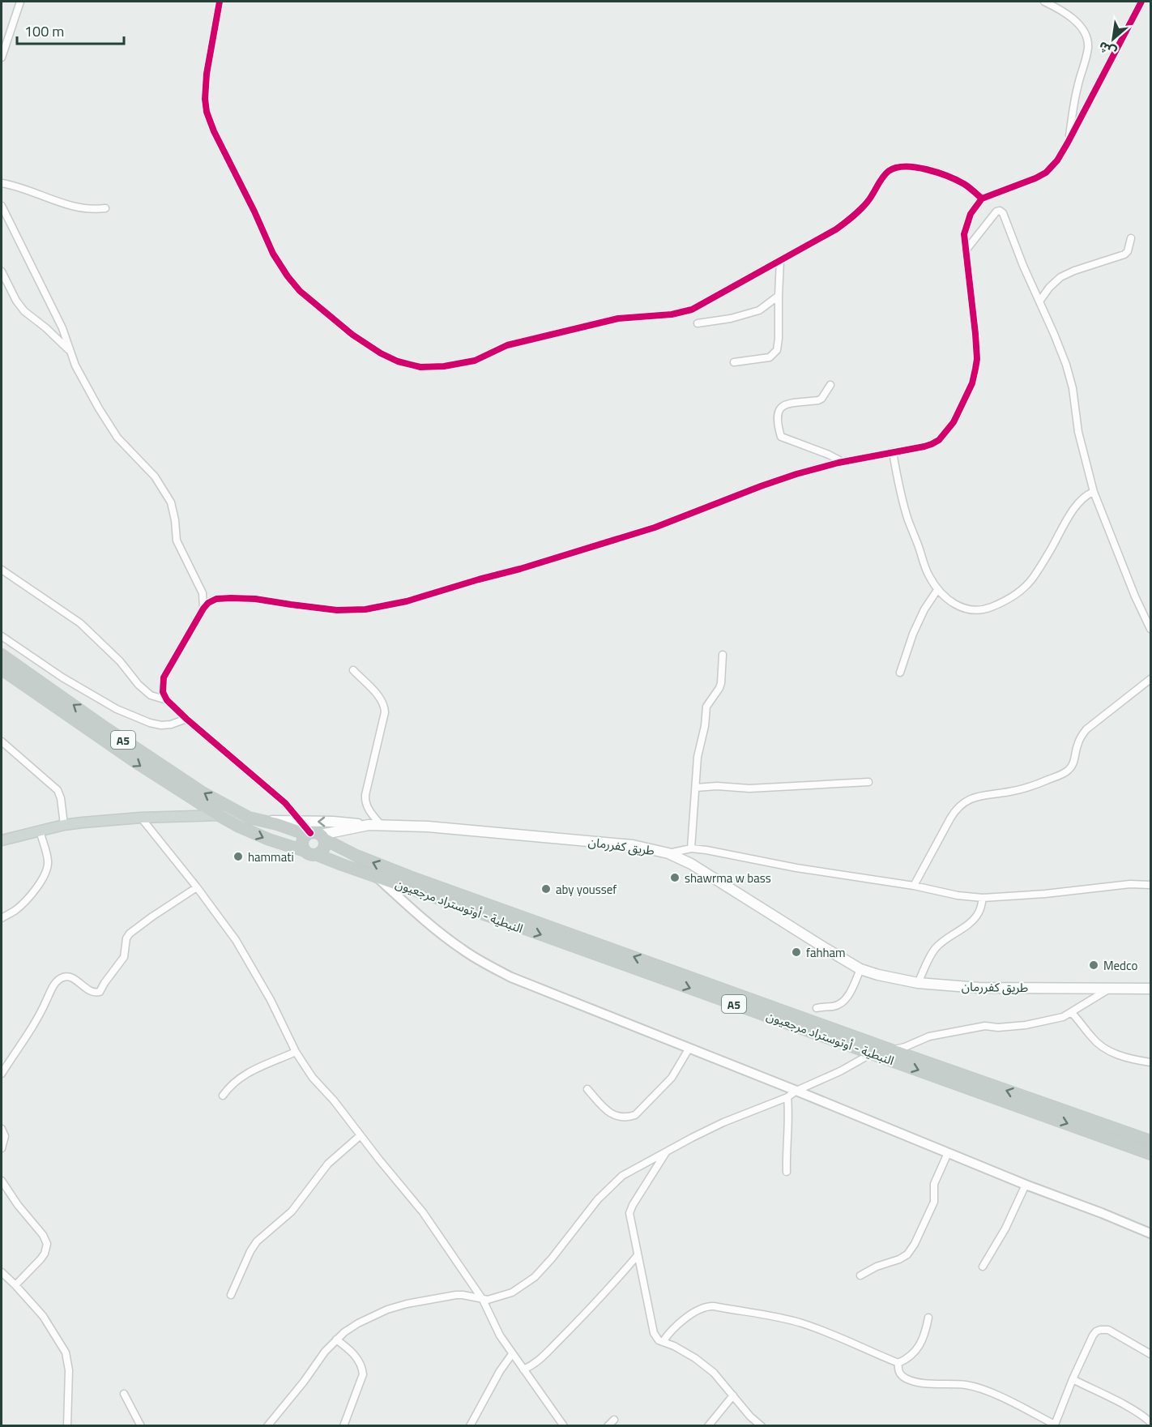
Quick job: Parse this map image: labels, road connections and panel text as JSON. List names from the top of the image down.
{
  "streets": {
    "highway": ["A5", "النبطية - أوتوستراد مرجعيون"],
    "main road": ["طريق كفررمان"]
  },
  "crossings": [
    ["A5", "طريق كفررمان"],
    ["A5", "النبطية - أوتوستراد مرجعيون"],
    ["طريق كفررمان", "النبطية - أوتوستراد مرجعيون"]
  ],
  "places": [
    "hammati",
    "shawrma w bass",
    "aby youssef",
    "fahham",
    "Medco"
  ],
  "scale_bar": "100 m",
  "north": "bottom left"
}
